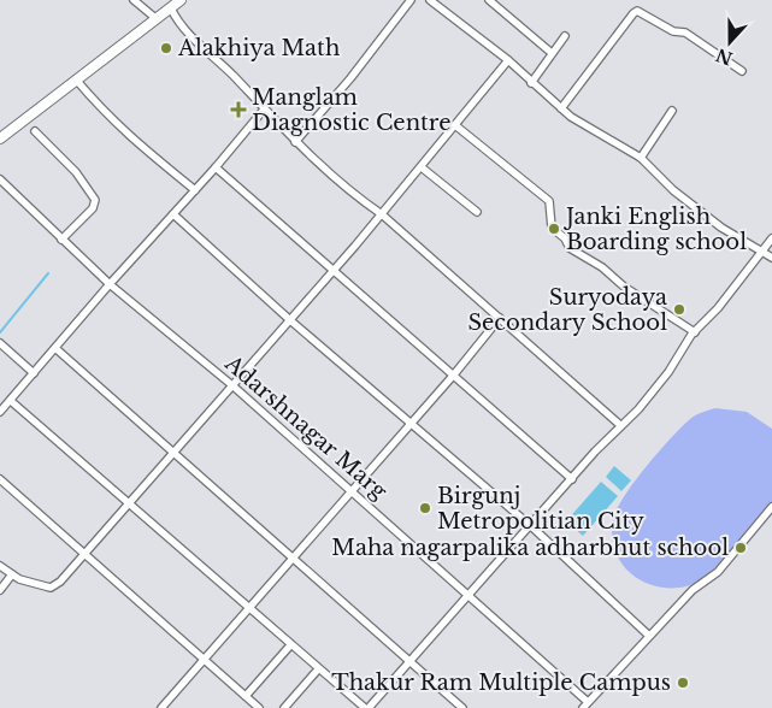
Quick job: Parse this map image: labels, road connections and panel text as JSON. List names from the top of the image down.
{
  "streets": {
    "street": ["Adarshnagar Marg"]
  },
  "places": {
    "other": [
      "Alakhiya Math",
      "Janki English Boarding school",
      "Suryodaya Secondary School",
      "Birgunj Metropolitian City",
      "Maha nagarpalika adharbhut school",
      "Thakur Ram Multiple Campus"
    ],
    "health": ["Manglam Diagnostic Centre"]
  },
  "north": "bottom"
}
